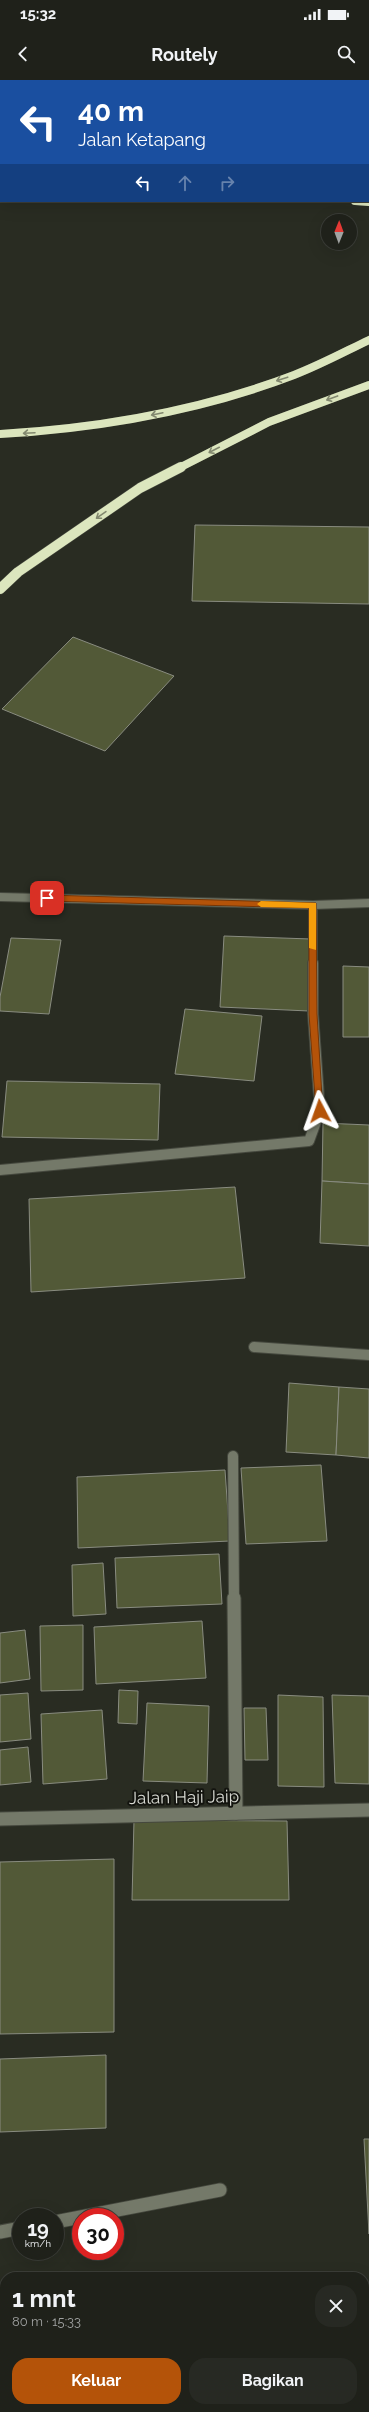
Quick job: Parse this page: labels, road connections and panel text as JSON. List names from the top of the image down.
{
  "streets": {
    "street": ["Jalan Haji Jaip"]
  },
  "north": "top",
  "page": {
    "status": "15:32",
    "header": "Routely",
    "turn": ["40 m", "Jalan Ketapang"],
    "speed": "19 km/h",
    "limit": "30",
    "heading": ["1 mnt", "80 m · 15:33"],
    "buttons": ["Keluar", "Bagikan"]
  }
}
